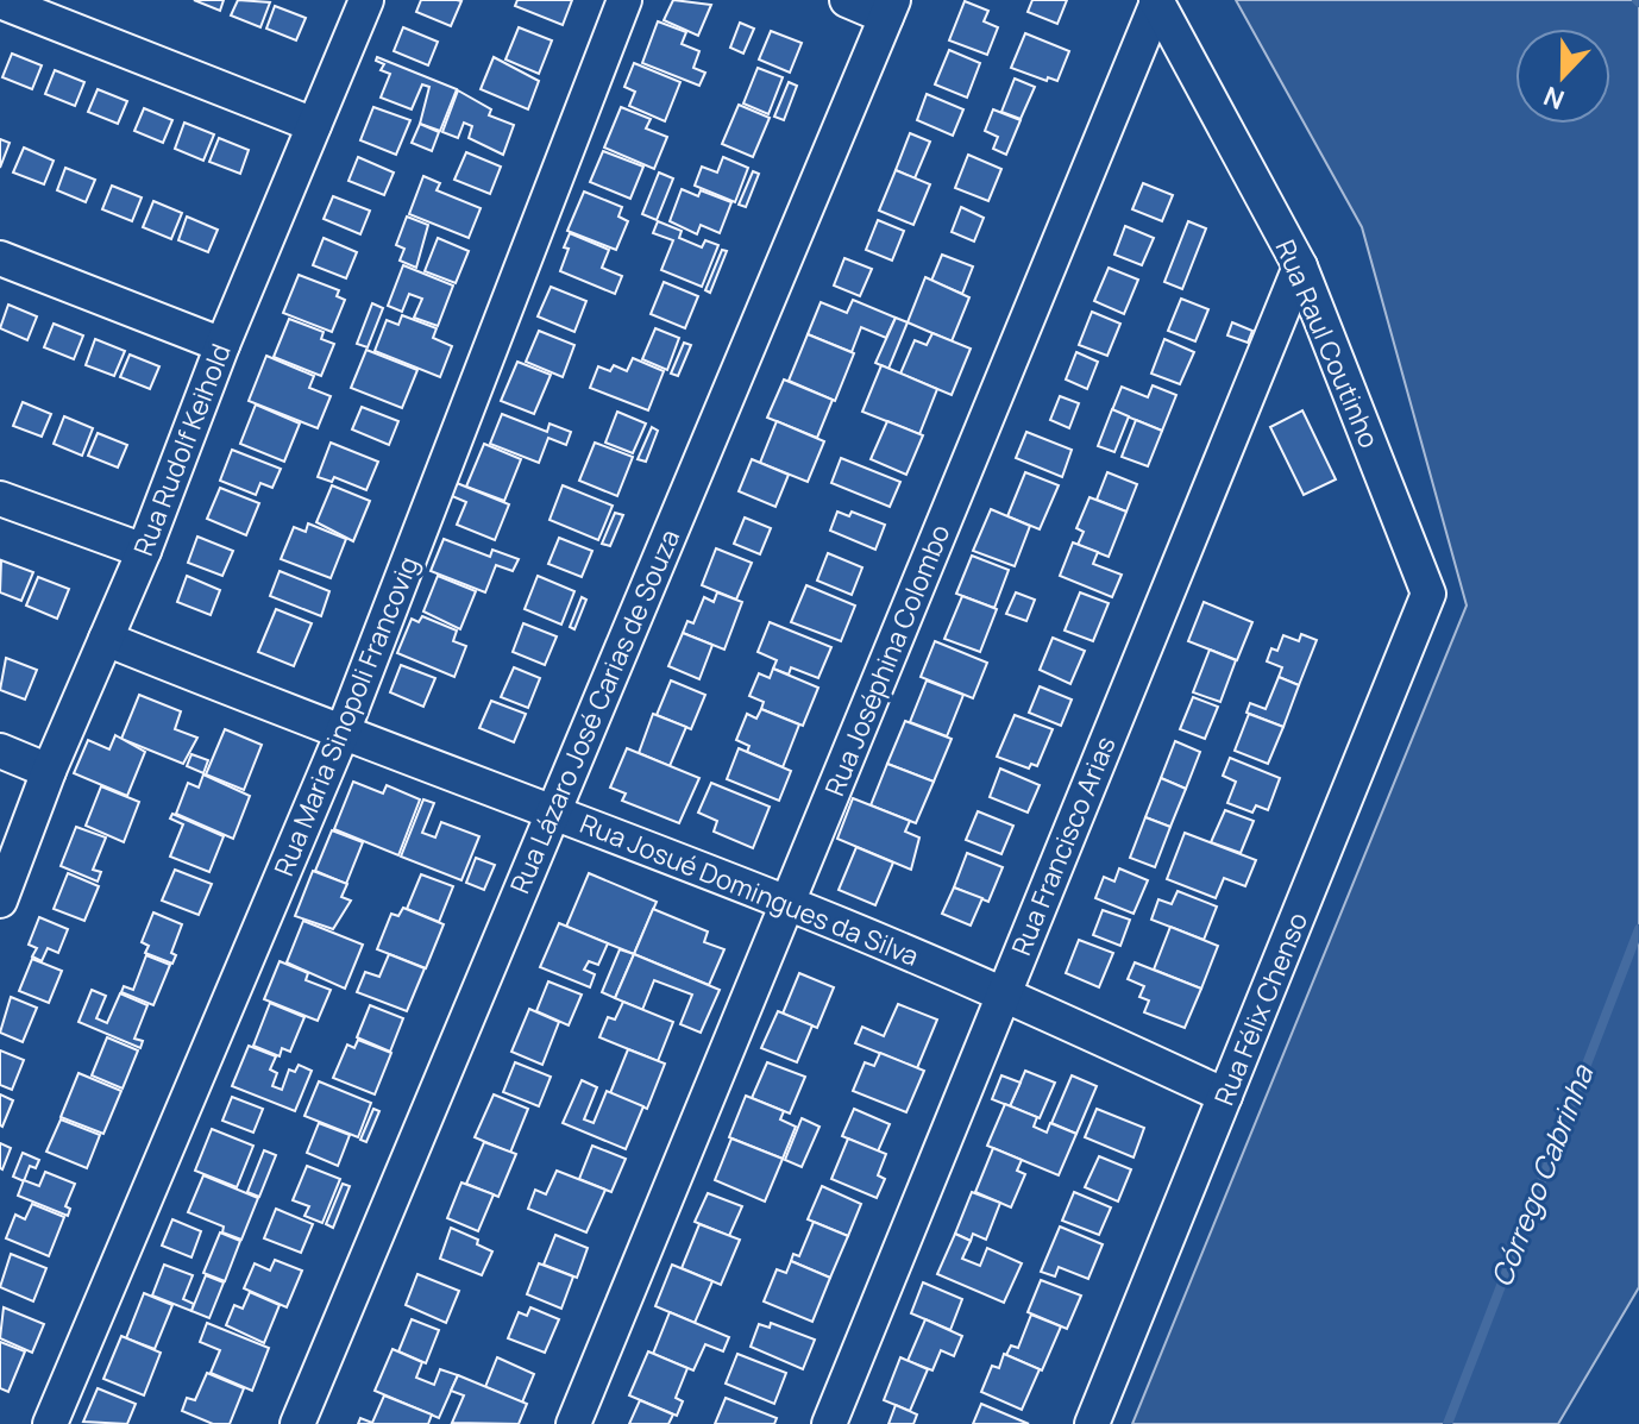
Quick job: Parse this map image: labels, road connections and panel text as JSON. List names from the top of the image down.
{
  "streets": {
    "street": [
      "Rua Raul Coutinho",
      "Rua Rudolf Keihold",
      "Rua Joséphina Colombo",
      "Rua Lázaro José Carias de Souza",
      "Rua Maria Sinopoli Francovig",
      "Rua Francisco Arias",
      "Rua Josué Domingues da Silva",
      "Rua Félix Chenso"
    ]
  },
  "crossings": [
    ["Rua Raul Coutinho", "Rua Joséphina Colombo"],
    ["Rua Raul Coutinho", "Rua Francisco Arias"],
    ["Rua Raul Coutinho", "Rua Félix Chenso"],
    ["Rua Rudolf Keihold", "Rua Josué Domingues da Silva"],
    ["Rua Joséphina Colombo", "Rua Josué Domingues da Silva"],
    ["Rua Lázaro José Carias de Souza", "Rua Josué Domingues da Silva"],
    ["Rua Maria Sinopoli Francovig", "Rua Josué Domingues da Silva"],
    ["Rua Francisco Arias", "Rua Josué Domingues da Silva"],
    ["Rua Josué Domingues da Silva", "Rua Félix Chenso"]
  ],
  "water": ["Córrego Cabrinha"],
  "north": "bottom"
}
